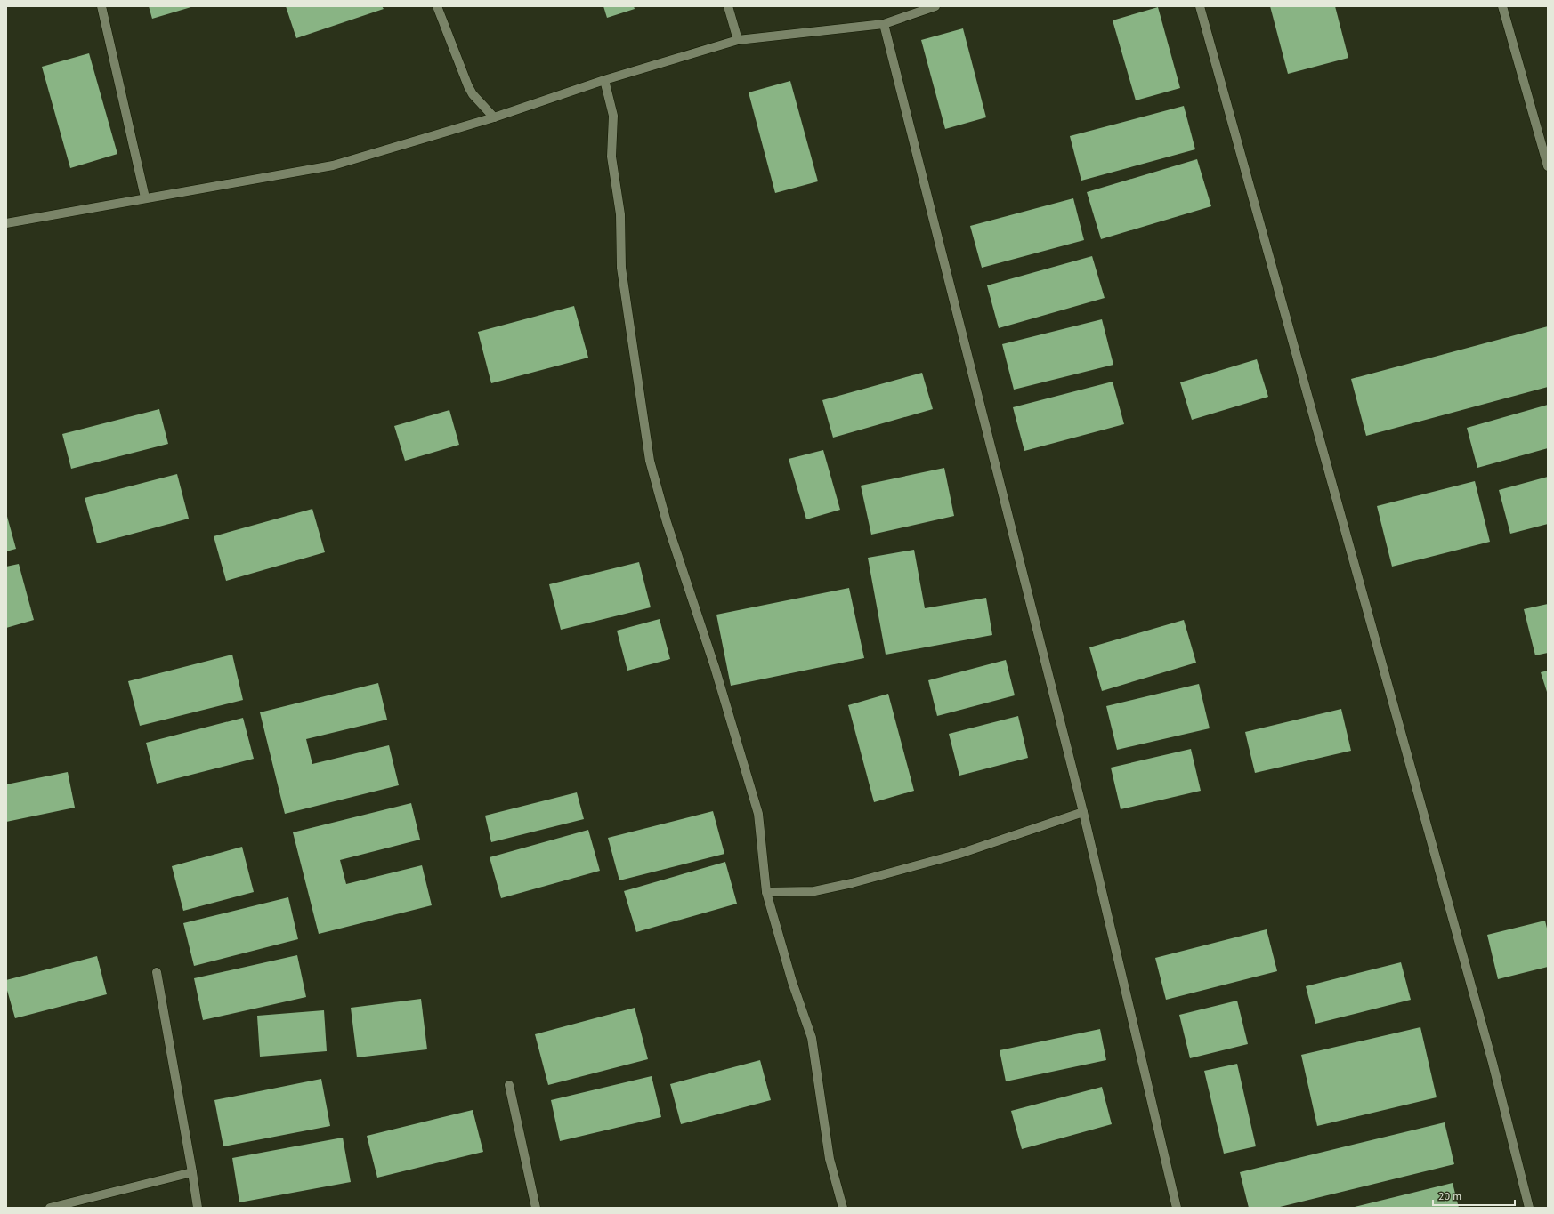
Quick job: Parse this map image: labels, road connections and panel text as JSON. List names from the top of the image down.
{
  "scale_bar": "20 m"
}
